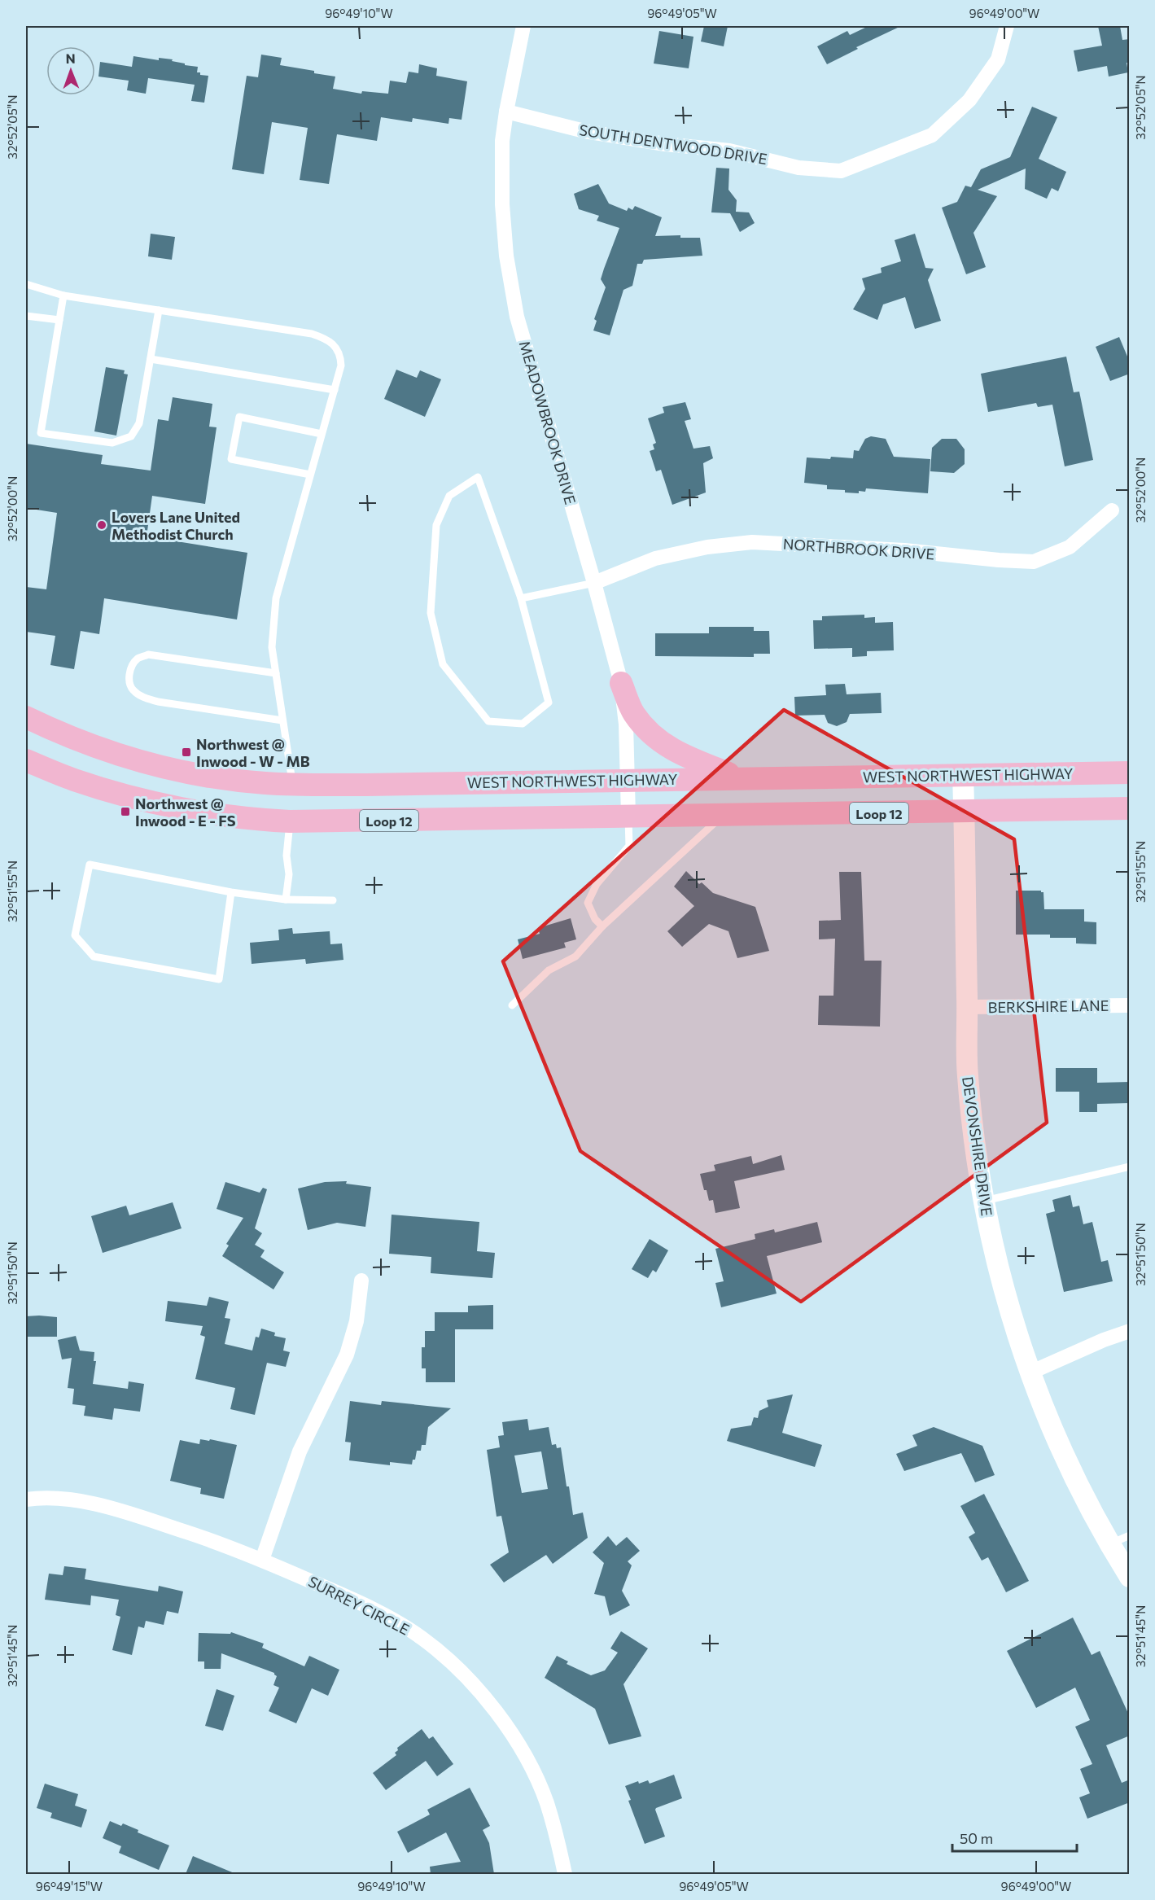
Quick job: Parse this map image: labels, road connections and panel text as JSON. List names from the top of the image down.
{
  "streets": {
    "main road": ["WEST NORTHWEST HIGHWAY", "Loop 12"],
    "street": [
      "SOUTH DENTWOOD DRIVE",
      "MEADOWBROOK DRIVE",
      "NORTHBROOK DRIVE",
      "BERKSHIRE LANE",
      "DEVONSHIRE DRIVE",
      "SURREY CIRCLE"
    ]
  },
  "crossings": [
    ["SOUTH DENTWOOD DRIVE", "MEADOWBROOK DRIVE"],
    ["MEADOWBROOK DRIVE", "NORTHBROOK DRIVE"],
    ["MEADOWBROOK DRIVE", "WEST NORTHWEST HIGHWAY"],
    ["MEADOWBROOK DRIVE", "Loop 12"],
    ["WEST NORTHWEST HIGHWAY", "DEVONSHIRE DRIVE"],
    ["Loop 12", "DEVONSHIRE DRIVE"],
    ["BERKSHIRE LANE", "DEVONSHIRE DRIVE"]
  ],
  "places": {
    "other": ["Lovers Lane United Methodist Church"],
    "transit": ["Northwest @ Inwood - W - MB", "Northwest @ Inwood - E - FS"]
  },
  "scale_bar": "50 m",
  "north": "top",
  "coordinates": [
    "96°49'10\"W",
    "96°49'05\"W",
    "96°49'00\"W",
    "32°52'05\"N",
    "32°52'00\"N",
    "32°51'55\"N",
    "32°51'50\"N",
    "32°51'45\"N",
    "96°49'15\"W"
  ]
}
